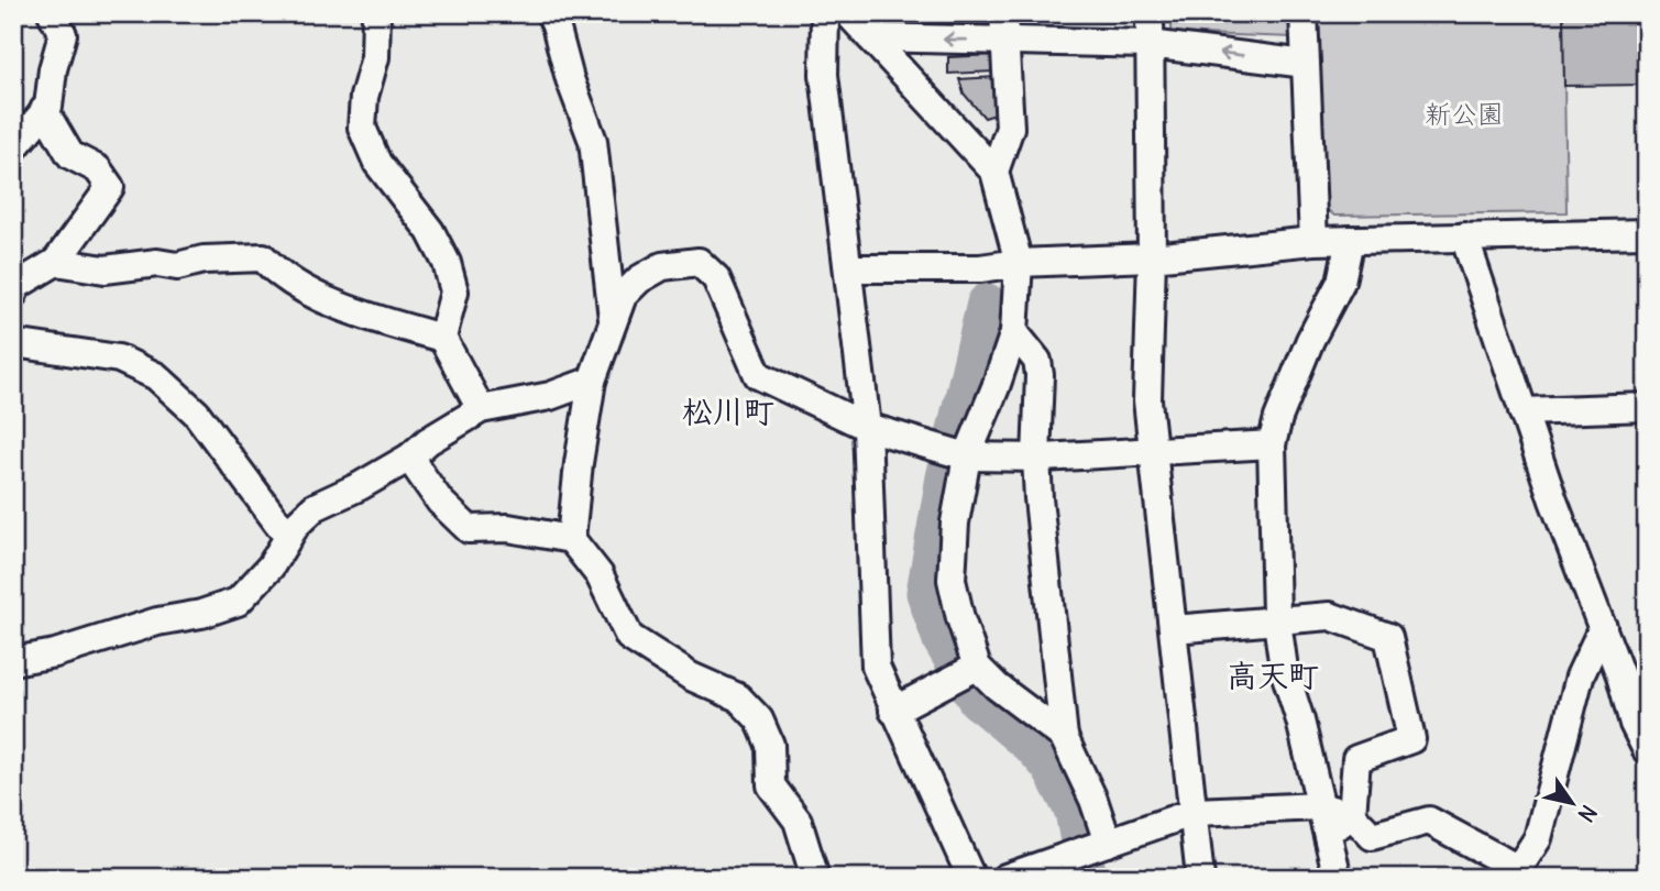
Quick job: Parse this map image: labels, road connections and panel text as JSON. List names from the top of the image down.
{
  "districts": ["松川町", "高天町"],
  "parks": ["新公園"],
  "north": "bottom right"
}
